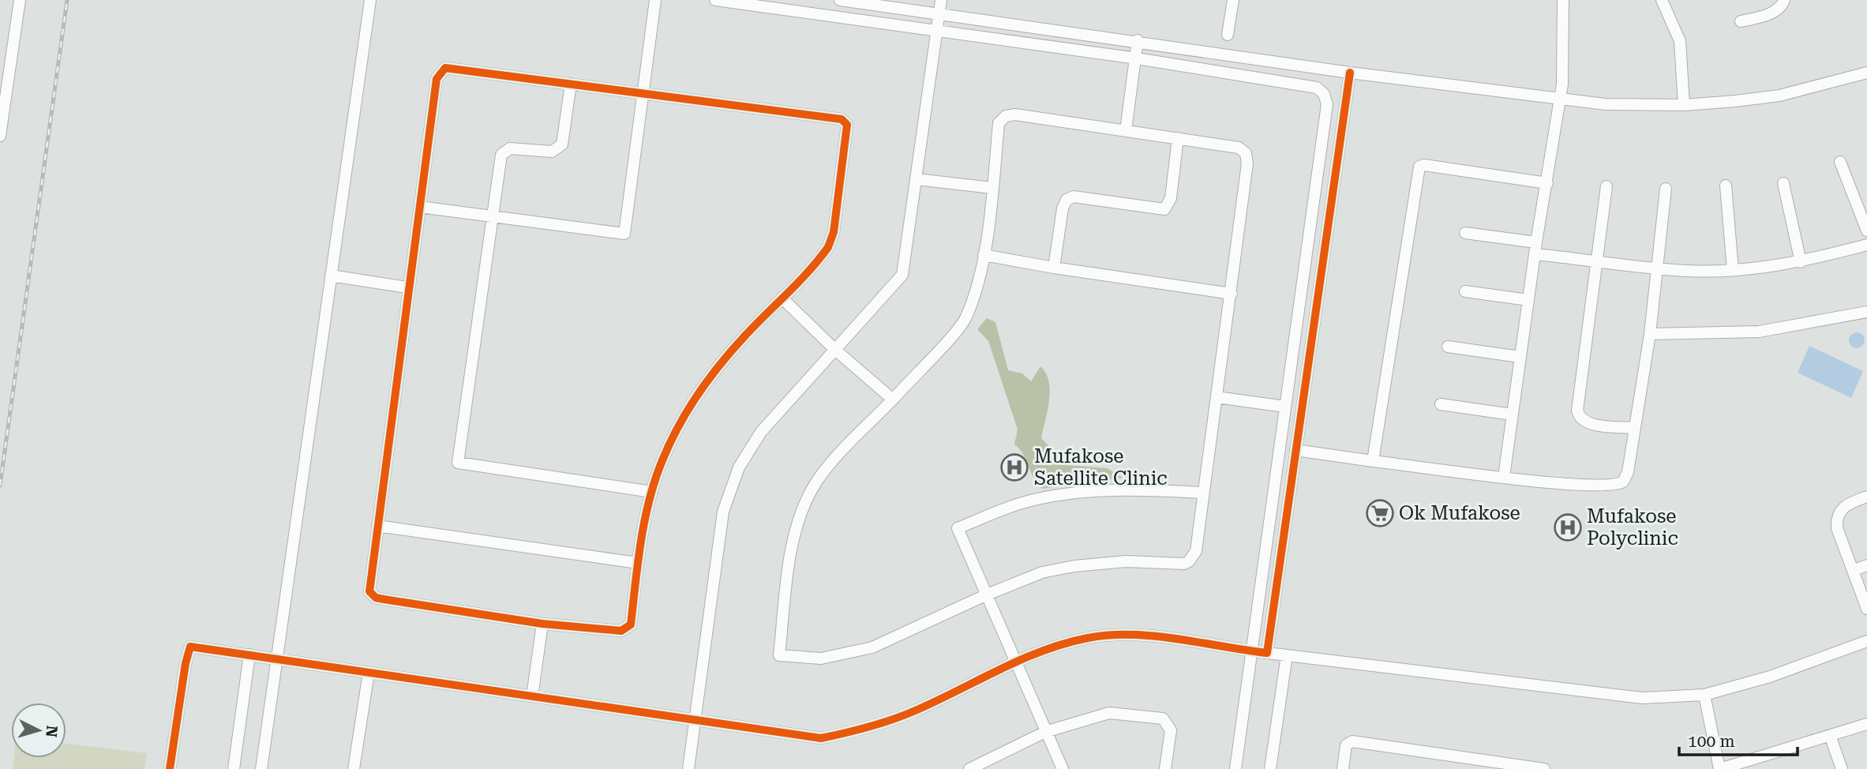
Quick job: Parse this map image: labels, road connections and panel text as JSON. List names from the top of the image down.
{
  "places": {
    "hospital": ["Mufakose Satellite Clinic", "Mufakose Polyclinic"],
    "supermarket": ["Ok Mufakose"]
  },
  "scale_bar": "100 m",
  "north": "right"
}
